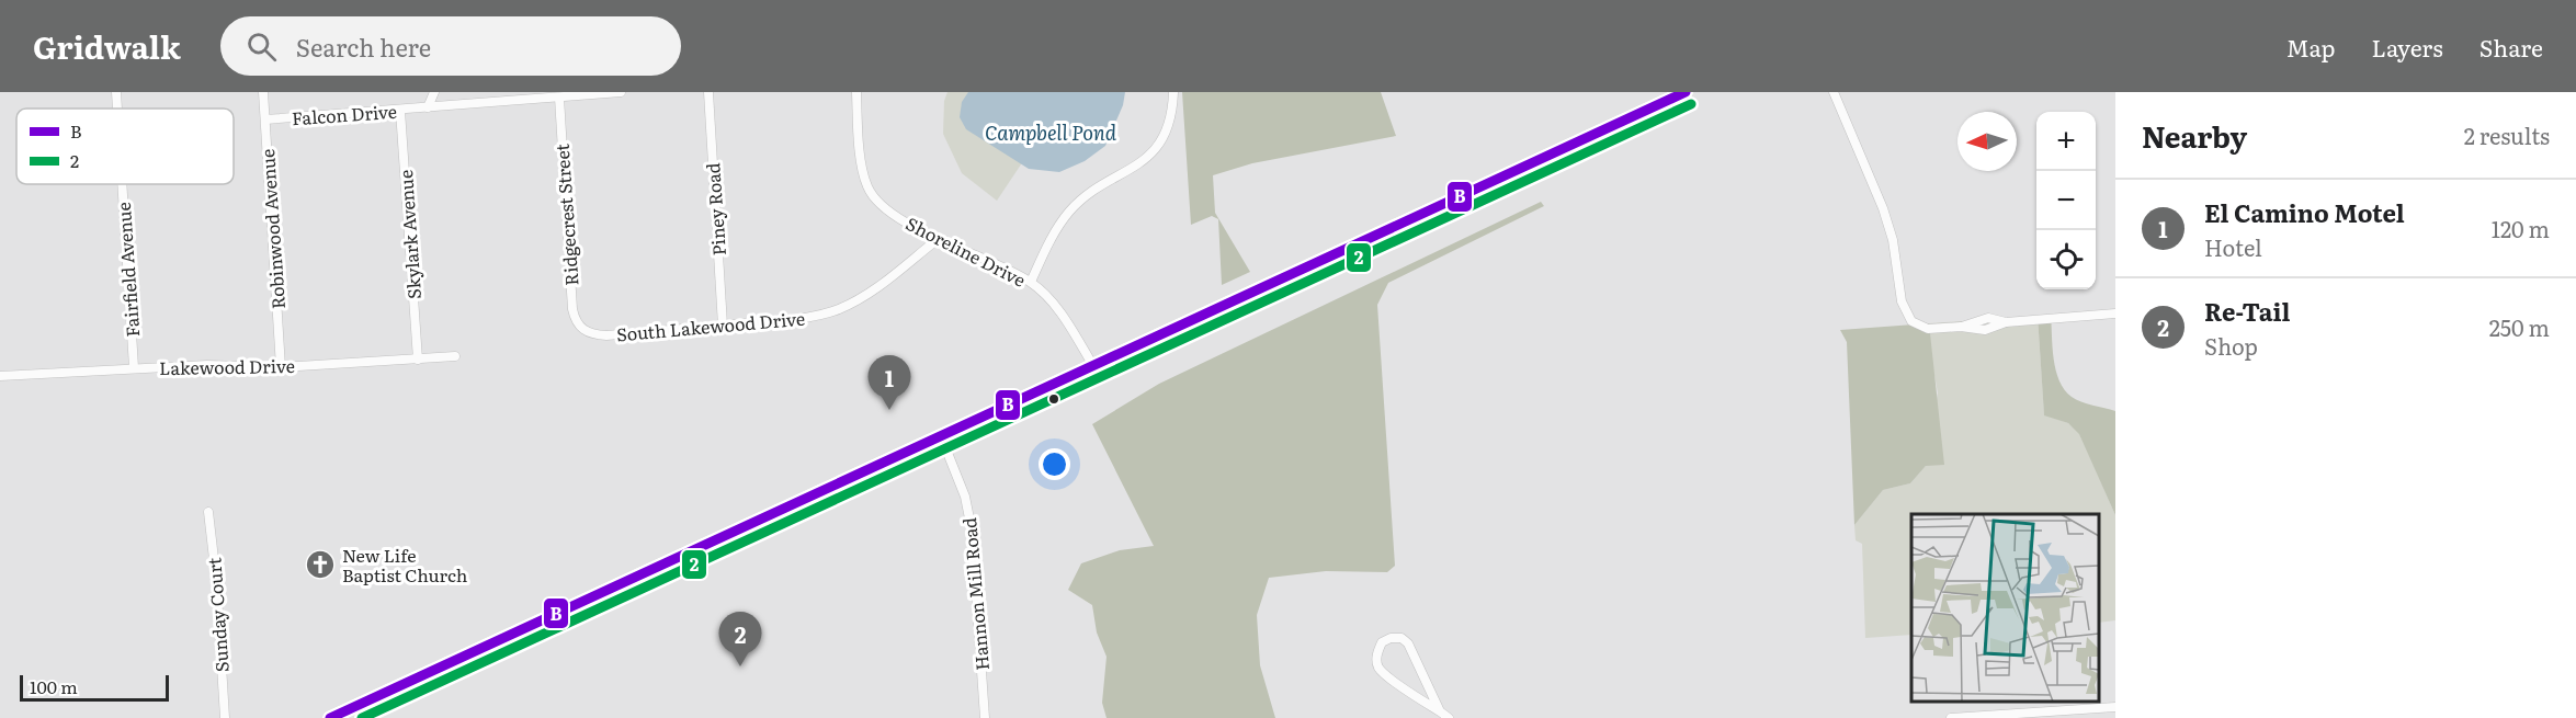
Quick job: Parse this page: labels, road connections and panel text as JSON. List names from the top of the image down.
{
  "streets": {
    "street": [
      "Falcon Drive",
      "Piney Road",
      "Ridgecrest Street",
      "Robinwood Avenue",
      "Skylark Avenue",
      "Shoreline Drive",
      "Fairfield Avenue",
      "South Lakewood Drive",
      "Lakewood Drive",
      "Hannon Mill Road",
      "Sunday Court"
    ]
  },
  "crossings": [
    ["Falcon Drive", "Ridgecrest Street"],
    ["Falcon Drive", "Robinwood Avenue"],
    ["Falcon Drive", "Skylark Avenue"],
    ["Piney Road", "South Lakewood Drive"],
    ["Ridgecrest Street", "South Lakewood Drive"],
    ["Robinwood Avenue", "Lakewood Drive"],
    ["Skylark Avenue", "Lakewood Drive"],
    ["Shoreline Drive", "South Lakewood Drive"],
    ["Fairfield Avenue", "Lakewood Drive"]
  ],
  "water": ["Campbell Pond"],
  "places": {
    "church": ["New Life Baptist Church"]
  },
  "lines": ["transit line B", "transit line 2"],
  "legend": ["B", "2"],
  "scale_bar": "100 m",
  "north": "left",
  "page": {
    "header": "Gridwalk",
    "search": "Search here",
    "nav": ["Map", "Layers", "Share"],
    "heading": ["Nearby", "2 results"],
    "map_buttons": ["+", "−"],
    "list": [
      {
        "mark": "1",
        "name": "El Camino Motel",
        "note": "Hotel",
        "value": "120 m"
      },
      {
        "mark": "2",
        "name": "Re-Tail",
        "note": "Shop",
        "value": "250 m"
      }
    ],
    "pins": ["1", "2"],
    "scale": "100 m"
  }
}
